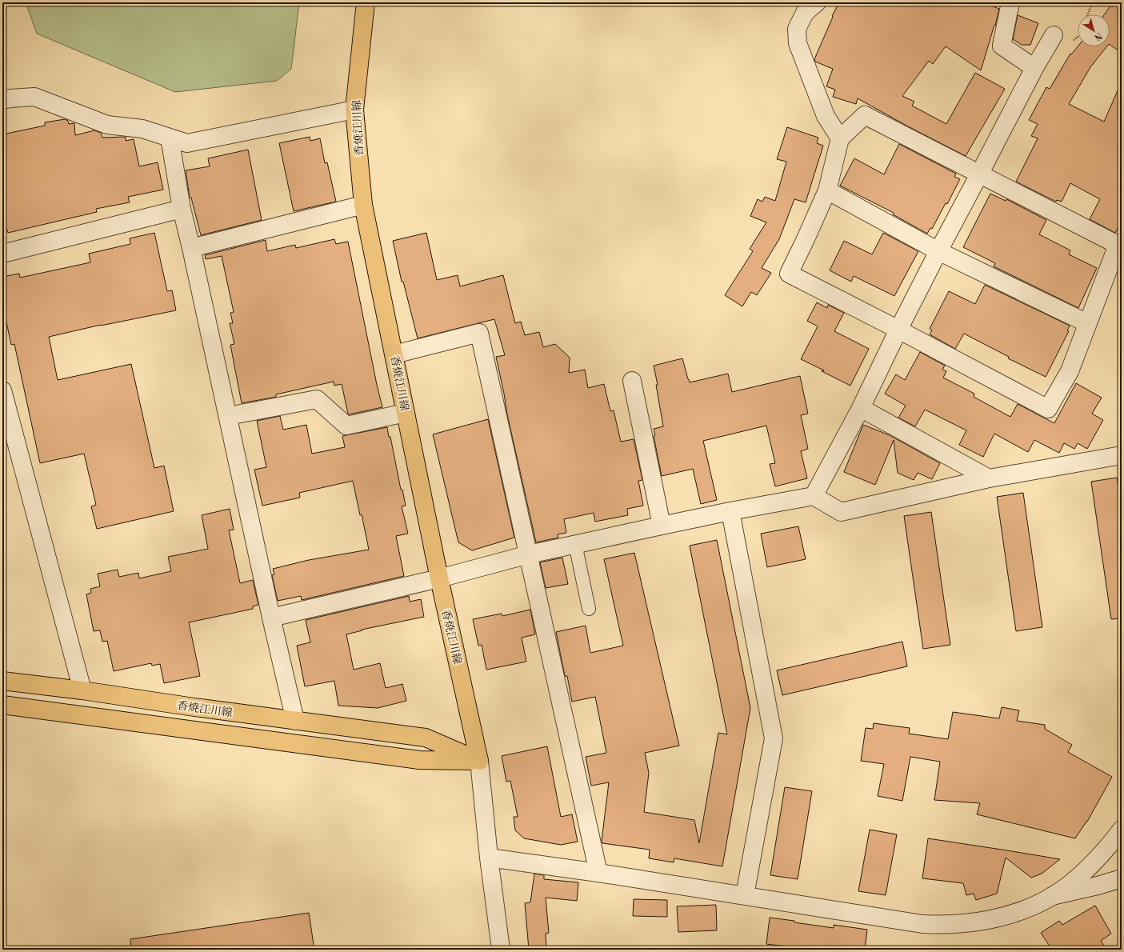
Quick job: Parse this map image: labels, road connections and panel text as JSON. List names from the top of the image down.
{
  "streets": {
    "main road": ["香焼江川線"]
  },
  "north": "bottom right"
}
